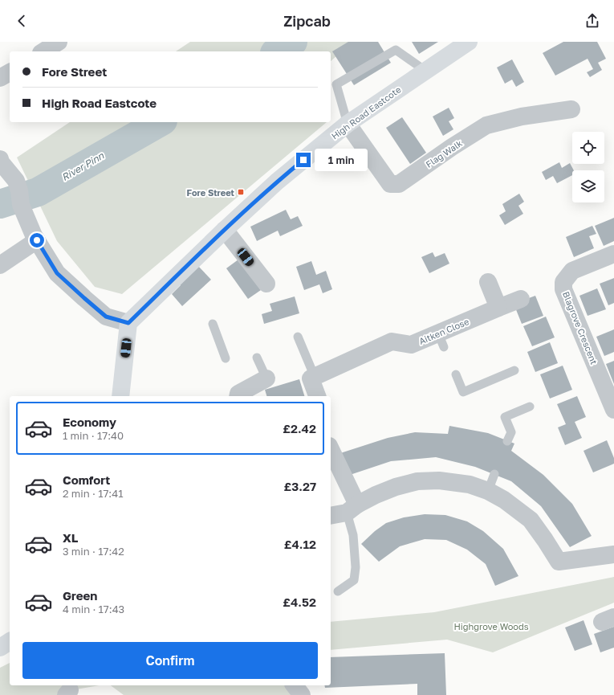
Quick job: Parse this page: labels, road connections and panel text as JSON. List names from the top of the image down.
{
  "streets": {
    "main road": ["High Road Eastcote"],
    "street": ["Flag Walk", "Blagrove Crescent", "Aitken Close"]
  },
  "crossings": [
    ["High Road Eastcote", "Flag Walk"]
  ],
  "water": ["River Pinn"],
  "parks": ["Highgrove Woods"],
  "places": {
    "transit": ["Fore Street"]
  },
  "page": {
    "header": "Zipcab",
    "banner": ["Fore Street", "High Road Eastcote"],
    "bubble": "1 min",
    "list": [
      {
        "name": "Economy",
        "note": "1 min · 17:40",
        "value": "£2.42"
      },
      {
        "name": "Comfort",
        "note": "2 min · 17:41",
        "value": "£3.27"
      },
      {
        "name": "XL",
        "note": "3 min · 17:42",
        "value": "£4.12"
      },
      {
        "name": "Green",
        "note": "4 min · 17:43",
        "value": "£4.52"
      }
    ],
    "buttons": "Confirm"
  }
}
